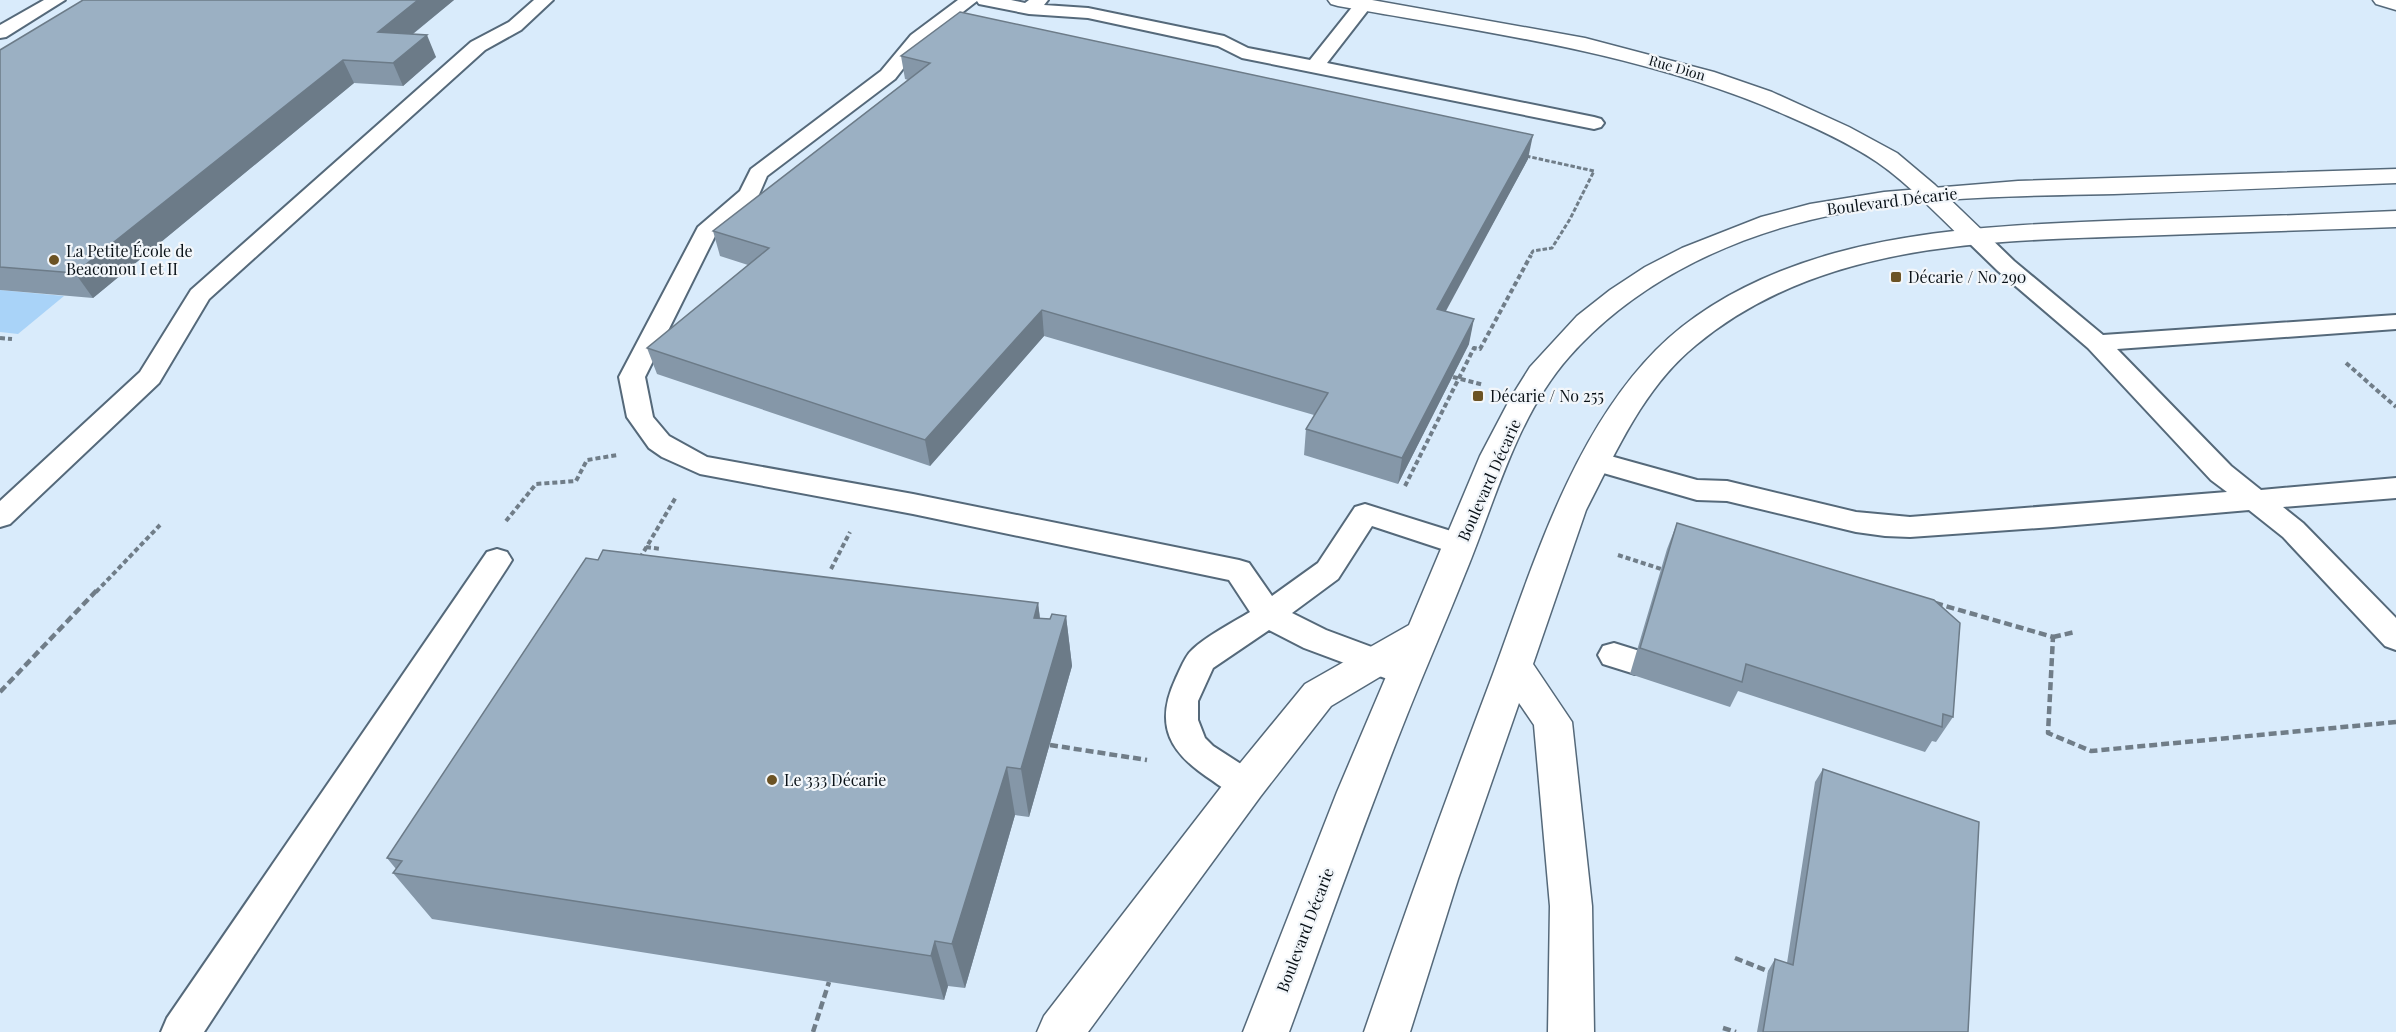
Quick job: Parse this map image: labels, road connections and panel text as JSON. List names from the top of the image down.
{
  "streets": {
    "street": ["Rue Dion", "Boulevard Décarie"]
  },
  "crossings": [
    ["Rue Dion", "Boulevard Décarie"]
  ],
  "places": {
    "other": ["La Petite École de Beaconou I et II", "Le 333 Décarie"],
    "transit": ["Décarie / No 290", "Décarie / No 255"]
  }
}
